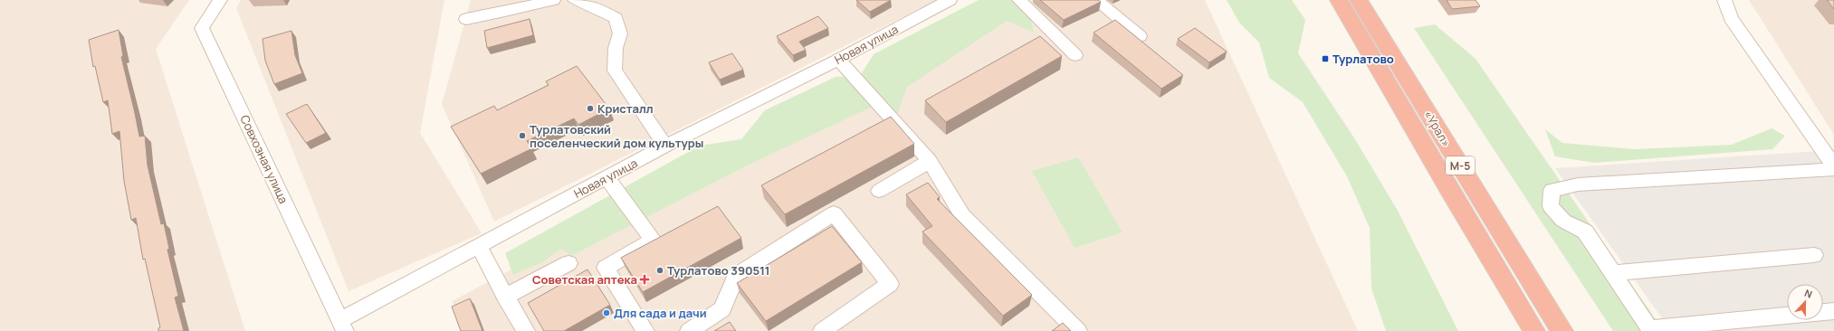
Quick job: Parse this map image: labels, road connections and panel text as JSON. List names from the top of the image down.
{
  "streets": {
    "highway": ["«Урал»", "М-5"],
    "street": ["Новая улица", "Совхозная улица"]
  },
  "crossings": [
    ["Новая улица", "Совхозная улица"]
  ],
  "places": {
    "transit": ["Турлатово"],
    "other": [
      "Кристалл",
      "Турлатовский поселенческий дом культуры",
      "Турлатово 390511",
      "Для сада и дачи"
    ],
    "health": ["Советская аптека"]
  },
  "north": "top"
}
